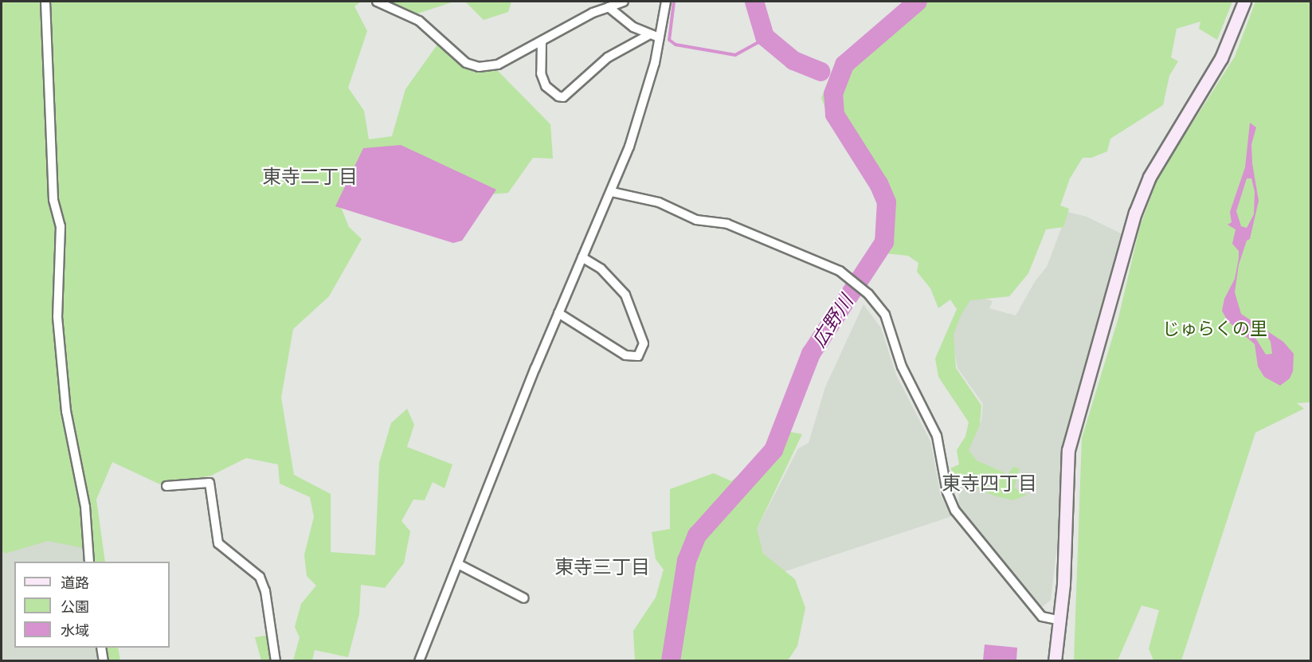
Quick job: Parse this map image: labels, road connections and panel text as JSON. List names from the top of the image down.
{
  "districts": ["東寺二丁目", "東寺四丁目", "東寺三丁目"],
  "water": ["広野川"],
  "parks": ["じゅらくの里"],
  "legend": ["道路", "公園", "水域"]
}
